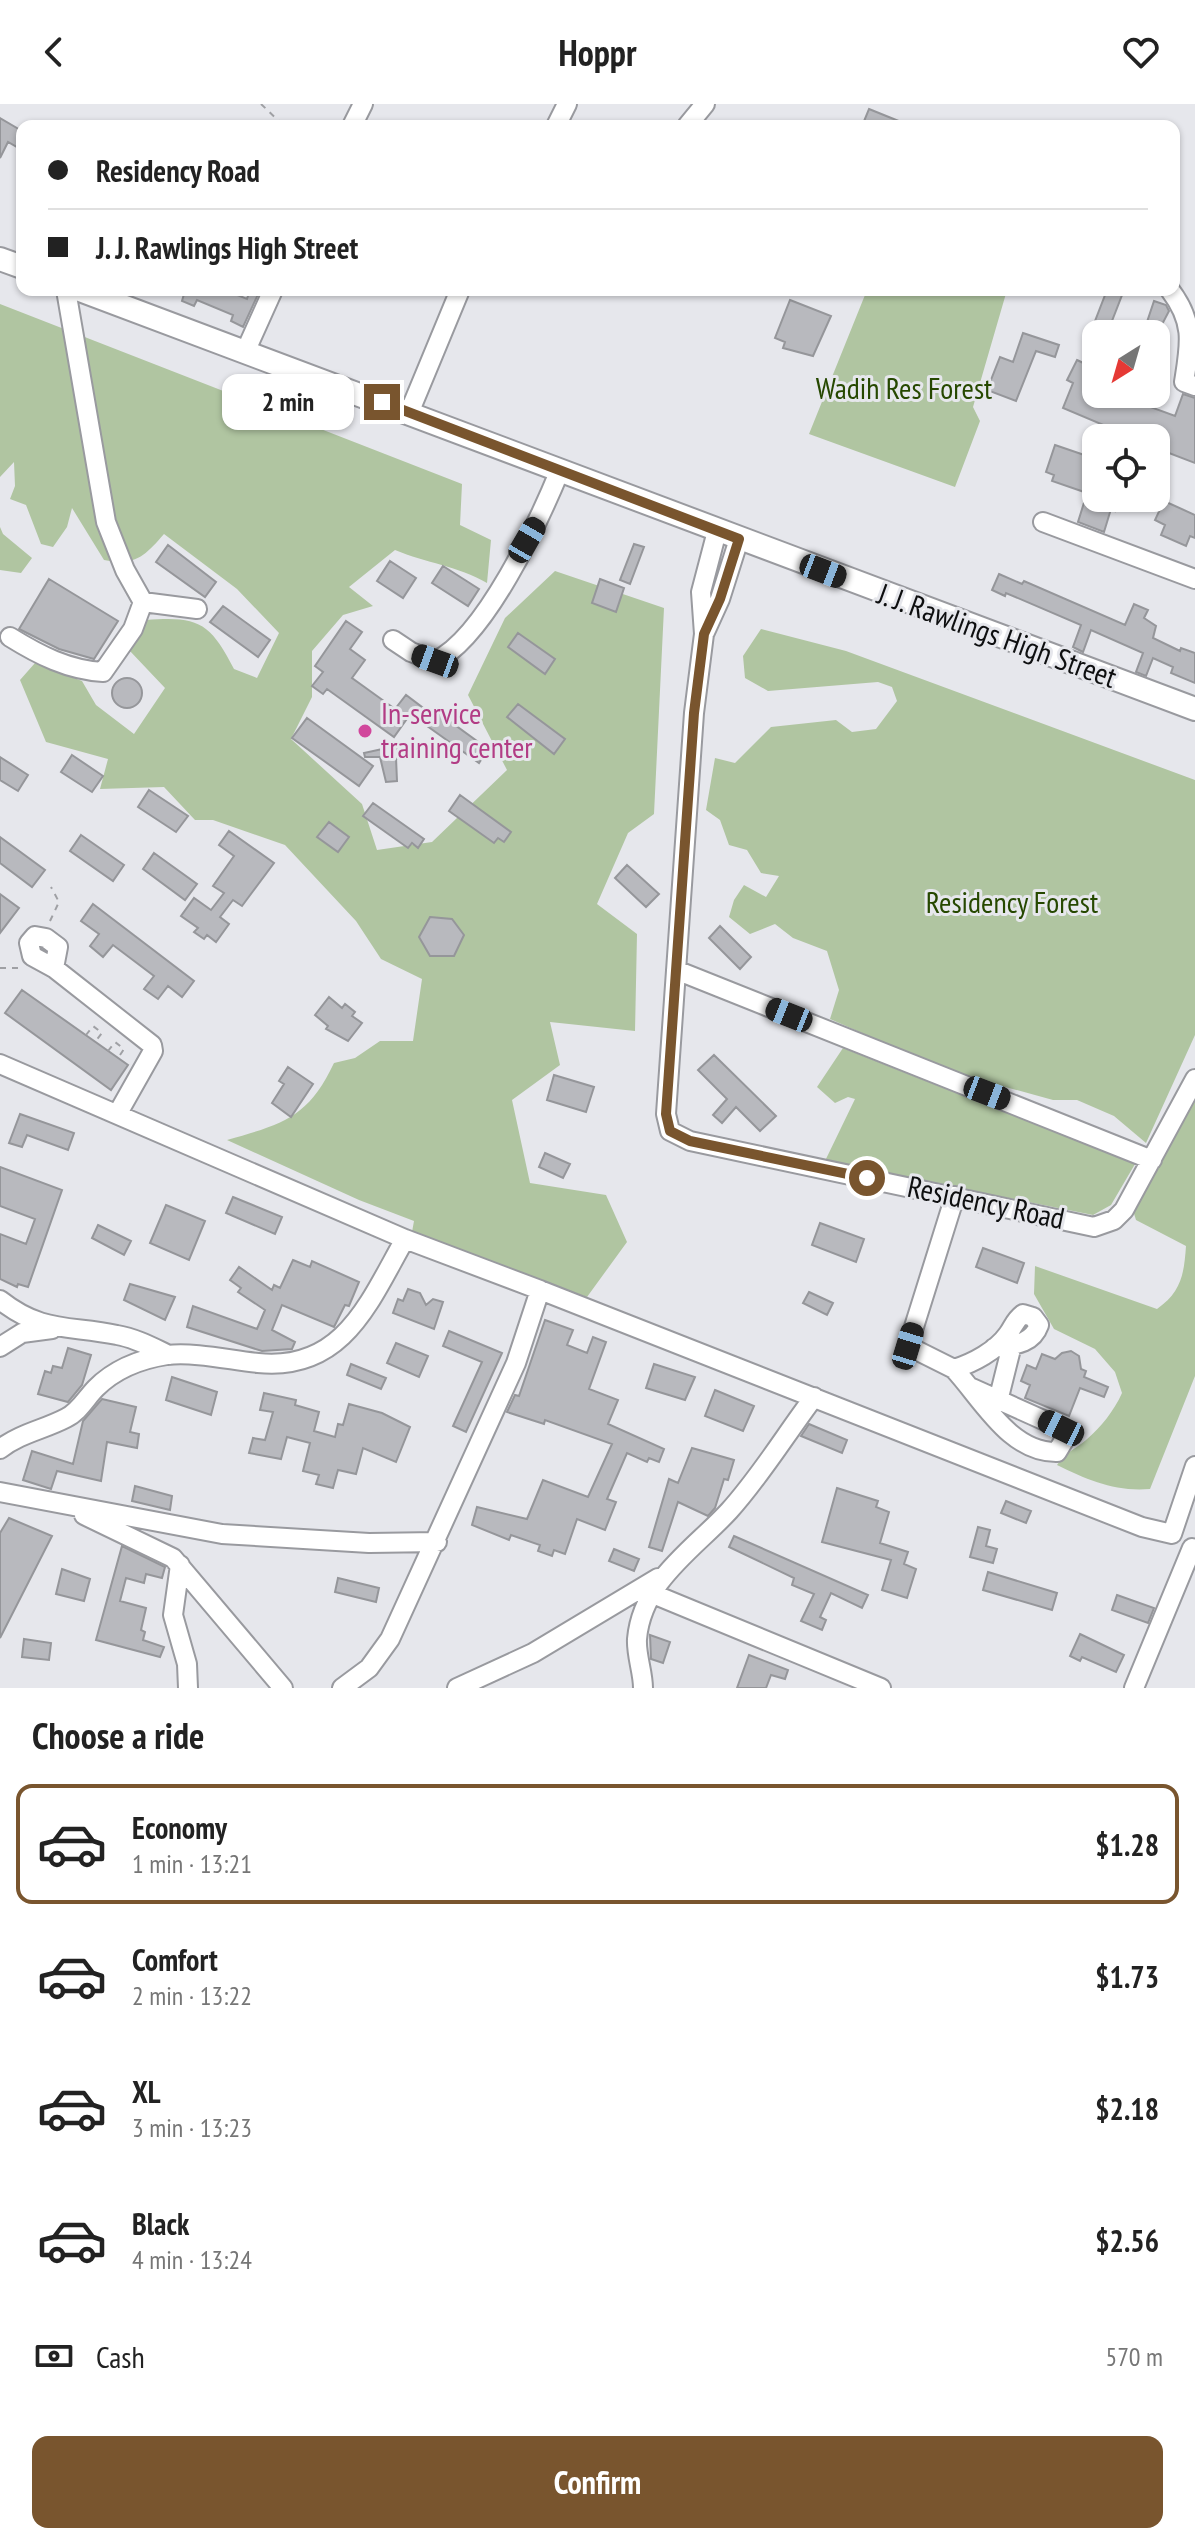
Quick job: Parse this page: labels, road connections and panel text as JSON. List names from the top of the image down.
{
  "streets": {
    "main road": ["J. J. Rawlings High Street"],
    "street": ["Residency Road"]
  },
  "crossings": [
    ["J. J. Rawlings High Street", "Residency Road"]
  ],
  "parks": ["Wadih Res Forest", "Residency Forest"],
  "places": ["In-service training center"],
  "north": "bottom left",
  "page": {
    "header": "Hoppr",
    "banner": ["Residency Road", "J. J. Rawlings High Street"],
    "bubble": "2 min",
    "heading": "Choose a ride",
    "list": [
      {
        "name": "Economy",
        "note": "1 min · 13:21",
        "value": "$1.28"
      },
      {
        "name": "Comfort",
        "note": "2 min · 13:22",
        "value": "$1.73"
      },
      {
        "name": "XL",
        "note": "3 min · 13:23",
        "value": "$2.18"
      },
      {
        "name": "Black",
        "note": "4 min · 13:24",
        "value": "$2.56"
      }
    ],
    "pay": ["Cash", "570 m"],
    "buttons": "Confirm"
  }
}
